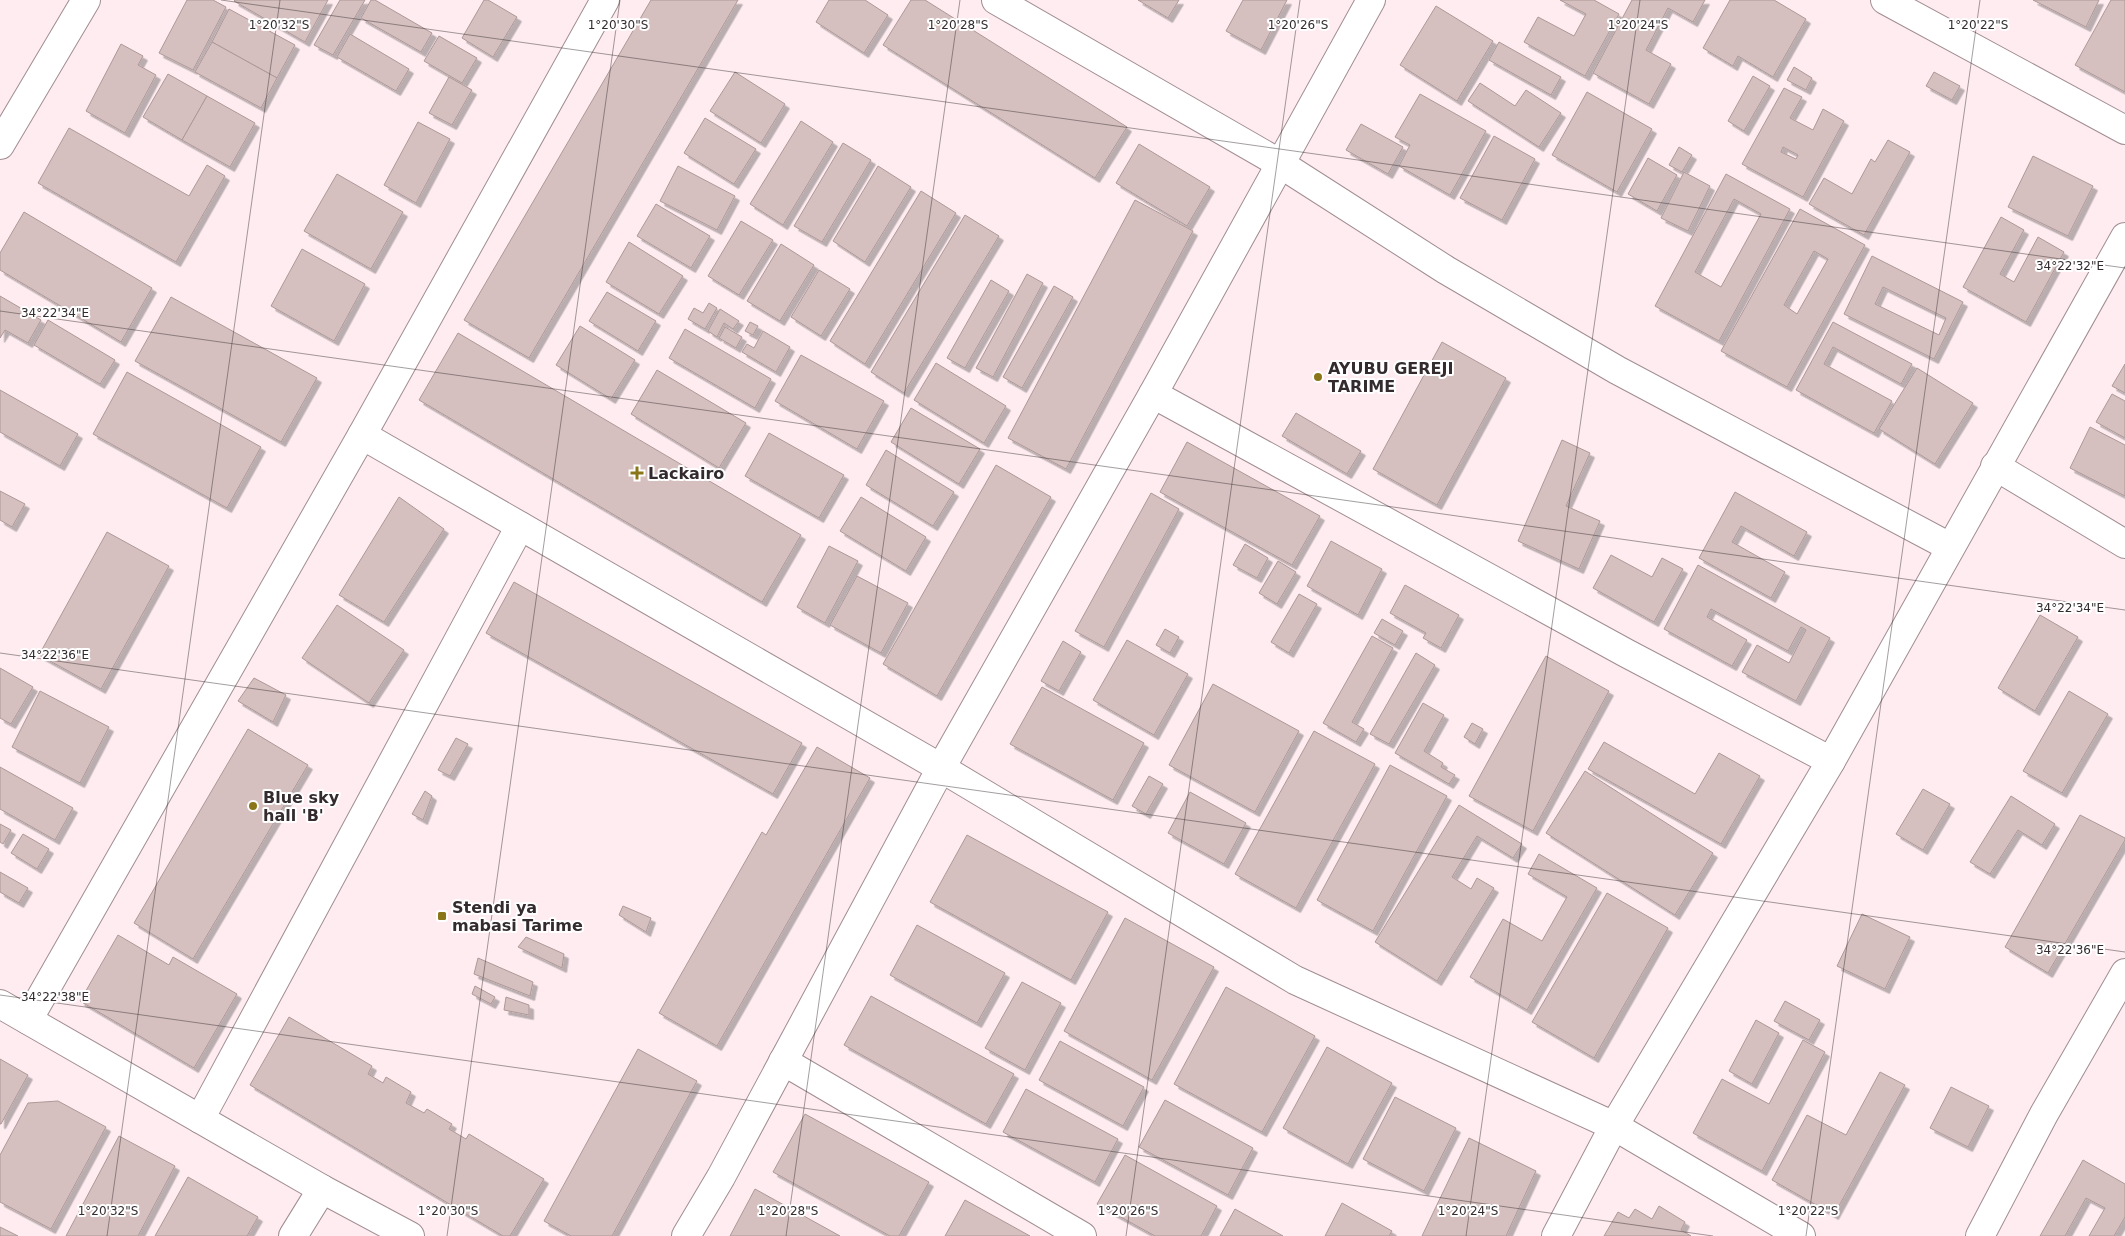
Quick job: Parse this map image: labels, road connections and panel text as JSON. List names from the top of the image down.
{
  "places": {
    "other": ["AYUBU GEREJI TARIME", "Blue sky hall 'B'"],
    "health": ["Lackairo"],
    "transit": ["Stendi ya mabasi Tarime"]
  },
  "coordinates": [
    "1°20'32\"S",
    "1°20'30\"S",
    "1°20'28\"S",
    "1°20'26\"S",
    "1°20'24\"S",
    "1°20'22\"S",
    "34°22'32\"E",
    "34°22'34\"E",
    "34°22'36\"E",
    "34°22'38\"E"
  ]
}
